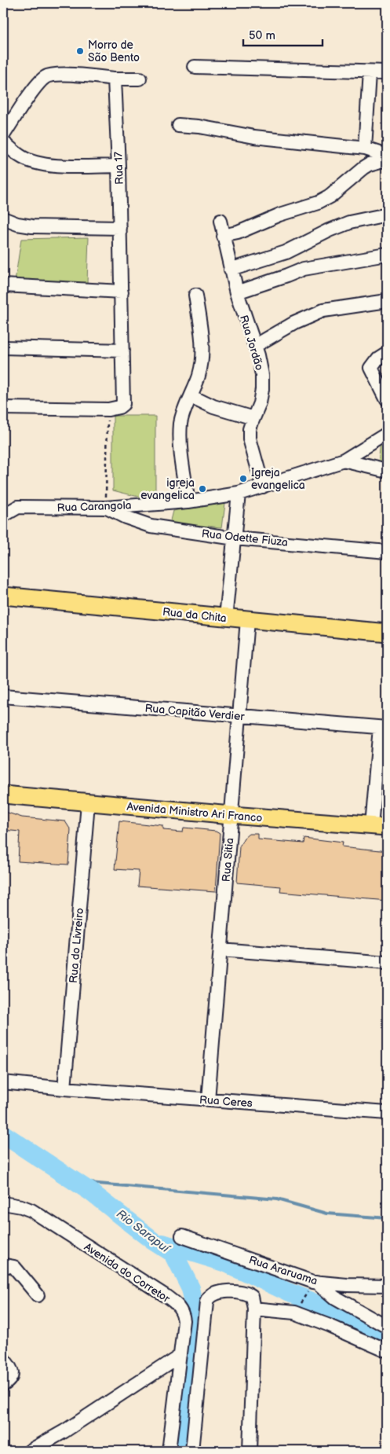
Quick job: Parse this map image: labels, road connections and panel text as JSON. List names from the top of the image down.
{
  "streets": {
    "main road": ["Rua da Chita", "Avenida Ministro Ari Franco"],
    "street": [
      "Rua 17",
      "Rua Jordão",
      "Rua Carangola",
      "Rua Odette Fiuza",
      "Rua Capitão Verdier",
      "Rua Sitia",
      "Rua do Livreiro",
      "Rua Ceres",
      "Rua Araruama",
      "Avenida do Corretor"
    ]
  },
  "crossings": [
    ["Rua Jordão", "Rua Carangola"],
    ["Rua Carangola", "Rua Odette Fiuza"],
    ["Rua da Chita", "Rua Sitia"],
    ["Rua Capitão Verdier", "Rua Sitia"],
    ["Avenida Ministro Ari Franco", "Rua Sitia"],
    ["Avenida Ministro Ari Franco", "Rua do Livreiro"],
    ["Rua Sitia", "Rua Ceres"],
    ["Rua do Livreiro", "Rua Ceres"]
  ],
  "water": ["Rio Sarapuí"],
  "places": ["Morro de São Bento", "Igreja evangelica", "igreja evangelica"],
  "scale_bar": "50 m"
}
